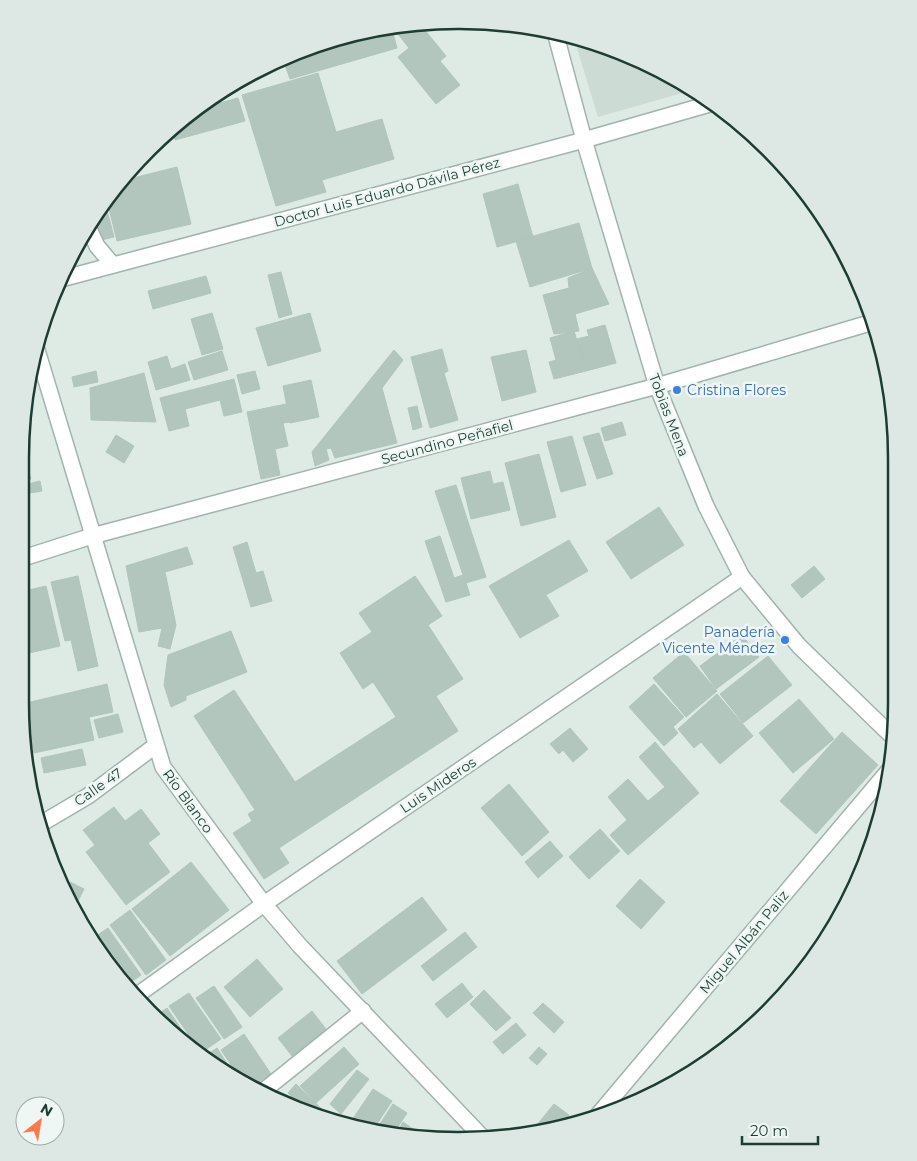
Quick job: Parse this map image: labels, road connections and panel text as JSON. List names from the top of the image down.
{
  "streets": {
    "street": [
      "Doctor Luis Eduardo Dávila Pérez",
      "Tobias Mena",
      "Secundino Peñafiel",
      "Luis Mideros",
      "Calle 47",
      "Río Blanco",
      "Miguel Albán Paliz"
    ]
  },
  "crossings": [
    ["Doctor Luis Eduardo Dávila Pérez", "Tobias Mena"],
    ["Tobias Mena", "Secundino Peñafiel"],
    ["Tobias Mena", "Luis Mideros"],
    ["Secundino Peñafiel", "Río Blanco"],
    ["Luis Mideros", "Río Blanco"],
    ["Calle 47", "Río Blanco"]
  ],
  "places": ["Cristina Flores", "Panadería Vicente Méndez"],
  "scale_bar": "20 m",
  "north": "top right"
}
